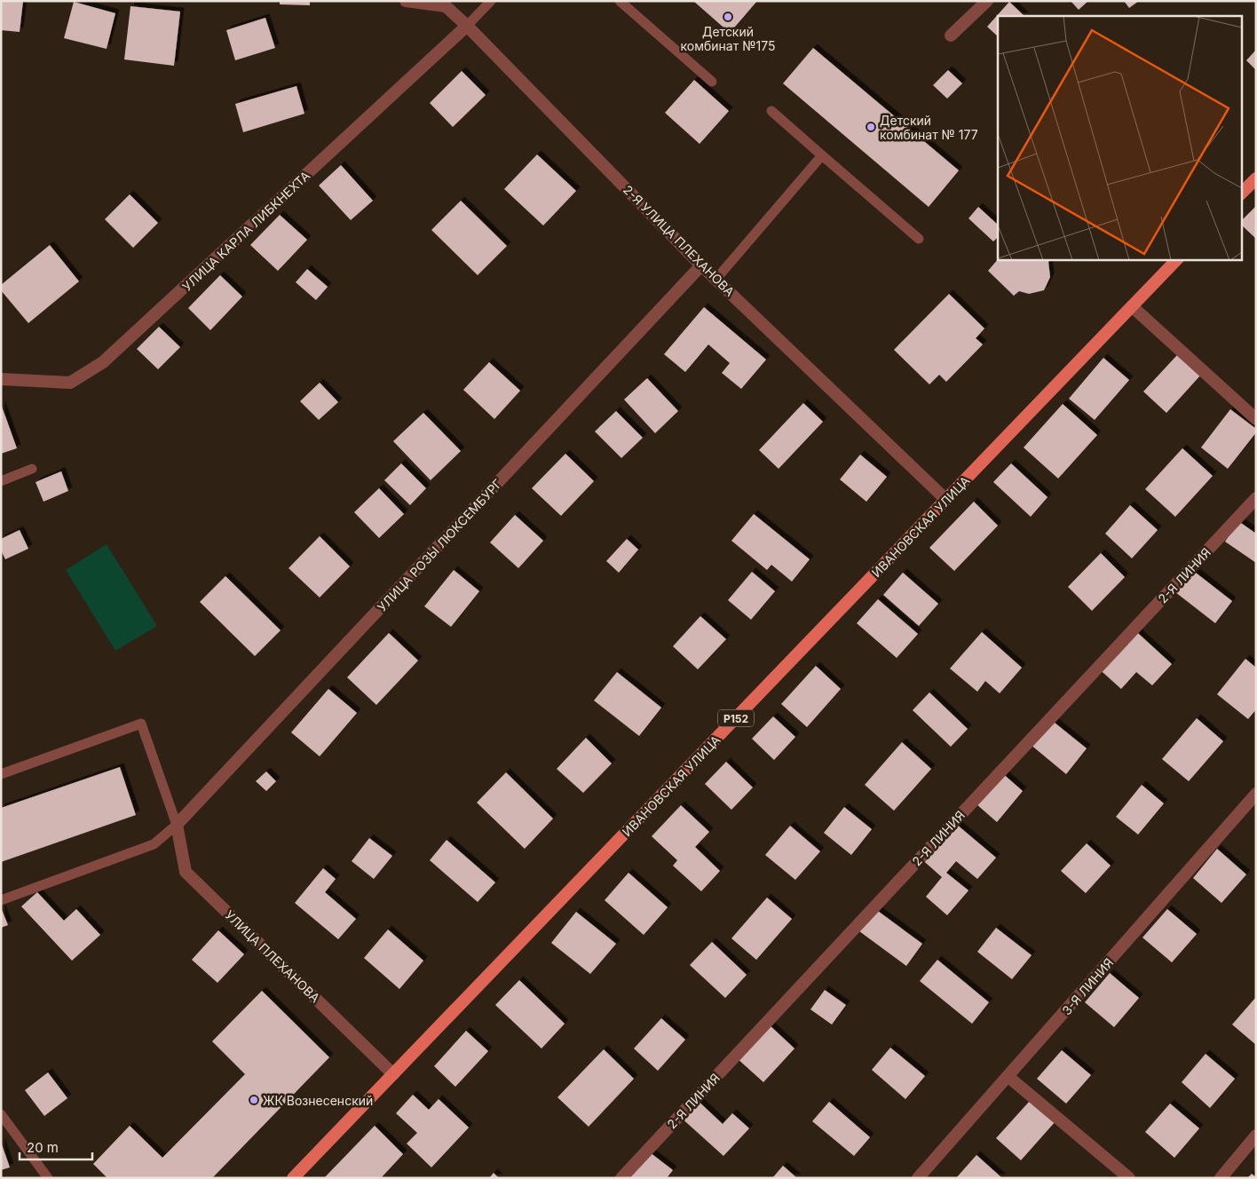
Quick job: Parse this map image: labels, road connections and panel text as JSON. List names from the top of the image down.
{
  "streets": {
    "main road": ["ИВАНОВСКАЯ УЛИЦА", "Р152"],
    "street": [
      "УЛИЦА КАРЛА ЛИБКНЕХТА",
      "2-Я УЛИЦА ПЛЕХАНОВА",
      "УЛИЦА РОЗЫ ЛЮКСЕМБУРГ",
      "2-Я ЛИНИЯ",
      "УЛИЦА ПЛЕХАНОВА",
      "3-Я ЛИНИЯ"
    ]
  },
  "crossings": [
    ["УЛИЦА КАРЛА ЛИБКНЕХТА", "2-Я УЛИЦА ПЛЕХАНОВА"],
    ["2-Я УЛИЦА ПЛЕХАНОВА", "ИВАНОВСКАЯ УЛИЦА"],
    ["2-Я УЛИЦА ПЛЕХАНОВА", "УЛИЦА РОЗЫ ЛЮКСЕМБУРГ"],
    ["ИВАНОВСКАЯ УЛИЦА", "УЛИЦА ПЛЕХАНОВА"],
    ["УЛИЦА РОЗЫ ЛЮКСЕМБУРГ", "УЛИЦА ПЛЕХАНОВА"]
  ],
  "places": ["Детский комбинат №175", "Детский комбинат № 177", "ЖК Вознесенский"],
  "scale_bar": "20 m"
}
